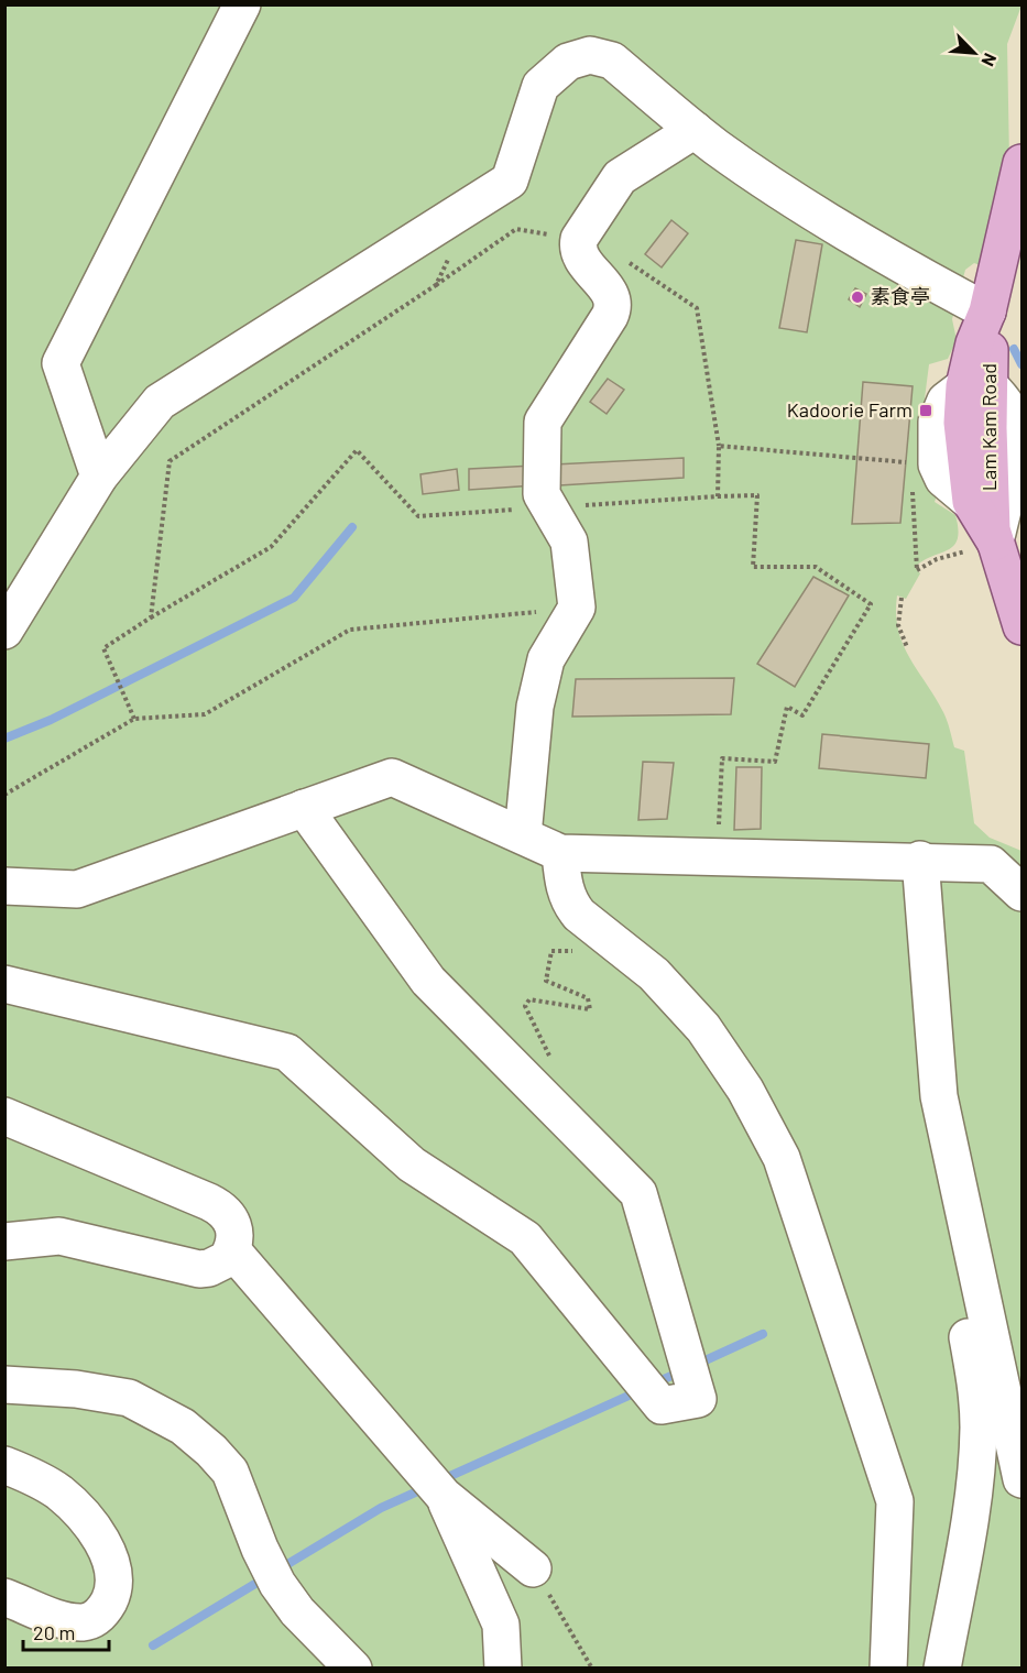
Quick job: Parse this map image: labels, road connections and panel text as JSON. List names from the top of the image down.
{
  "streets": {
    "main road": ["Lam Kam Road"]
  },
  "places": {
    "other": ["素食亭"],
    "transit": ["Kadoorie Farm"]
  },
  "scale_bar": "20 m",
  "north": "bottom right"
}
